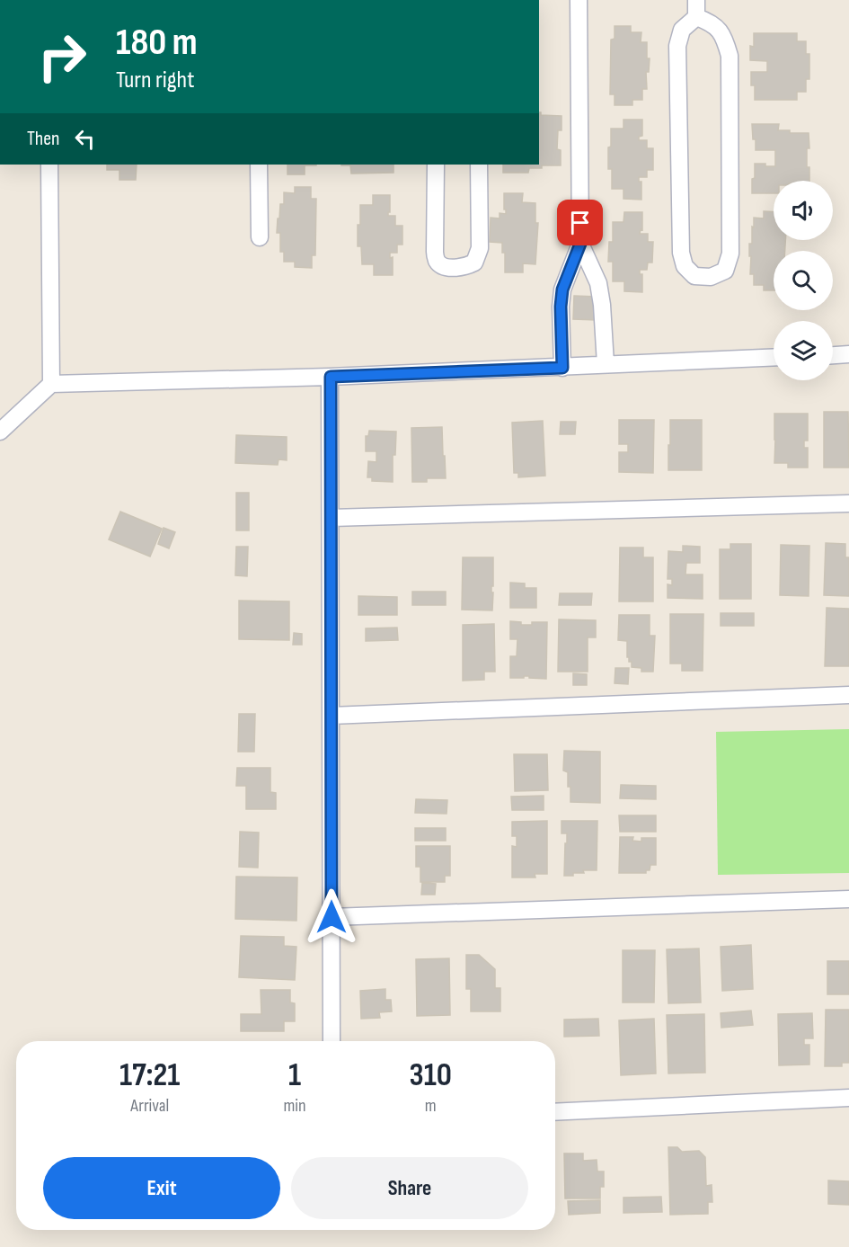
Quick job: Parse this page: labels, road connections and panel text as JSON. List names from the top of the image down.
{
  "page": {
    "turn": ["180 m", "Turn right"],
    "then": "Then",
    "eta": [
      "17:21",
      "Arrival",
      "1",
      "min",
      "310",
      "m"
    ],
    "buttons": ["Exit", "Share"]
  }
}
